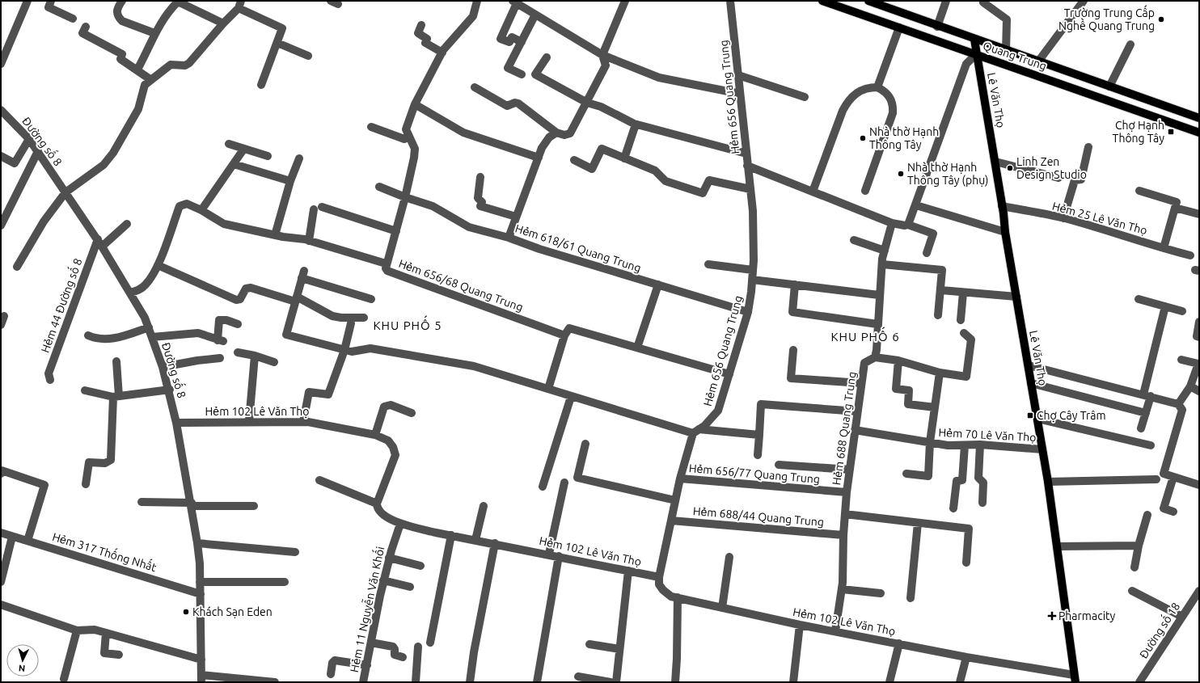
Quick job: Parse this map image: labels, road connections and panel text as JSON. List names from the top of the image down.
{
  "streets": {
    "main road": ["Quang Trung", "Lê Văn Thọ"],
    "street": [
      "Hẻm 656 Quang Trung",
      "Đường số 8",
      "Hẻm 25 Lê Văn Thọ",
      "Hẻm 618/61 Quang Trung",
      "Hẻm 656/68 Quang Trung",
      "Hẻm 44 Đường số 8",
      "Hẻm 102 Lê Văn Thọ",
      "Hẻm 688 Quang Trung",
      "Hẻm 70 Lê Văn Thọ",
      "Hẻm 656/77 Quang Trung",
      "Hẻm 688/44 Quang Trung",
      "Hẻm 317 Thống Nhất",
      "Hẻm 11 Nguyễn Văn Khối",
      "Đường số 18"
    ]
  },
  "crossings": [
    ["Quang Trung", "Lê Văn Thọ"],
    ["Hẻm 656 Quang Trung", "Hẻm 618/61 Quang Trung"],
    ["Lê Văn Thọ", "Hẻm 25 Lê Văn Thọ"],
    ["Lê Văn Thọ", "Hẻm 102 Lê Văn Thọ"],
    ["Lê Văn Thọ", "Hẻm 70 Lê Văn Thọ"],
    ["Đường số 8", "Hẻm 44 Đường số 8"],
    ["Đường số 8", "Hẻm 102 Lê Văn Thọ"],
    ["Đường số 8", "Hẻm 317 Thống Nhất"],
    ["Hẻm 102 Lê Văn Thọ", "Hẻm 688 Quang Trung"],
    ["Hẻm 102 Lê Văn Thọ", "Hẻm 11 Nguyễn Văn Khối"],
    ["Hẻm 688 Quang Trung", "Hẻm 70 Lê Văn Thọ"],
    ["Hẻm 688 Quang Trung", "Hẻm 656/77 Quang Trung"],
    ["Hẻm 688 Quang Trung", "Hẻm 688/44 Quang Trung"]
  ],
  "districts": ["KHU PHỐ 5", "KHU PHỐ 6"],
  "places": {
    "other": [
      "Trường Trung Cấp Nghề Quang Trung",
      "Nhà thờ Hạnh Thông Tây",
      "Linh Zen Design Studio",
      "Nhà thờ Hạnh Thông Tây (phụ)",
      "Khách Sạn Eden"
    ],
    "transit": ["Chợ Hạnh Thông Tây", "Chợ Cây Trâm"],
    "health": ["Pharmacity"]
  },
  "north": "bottom"
}
